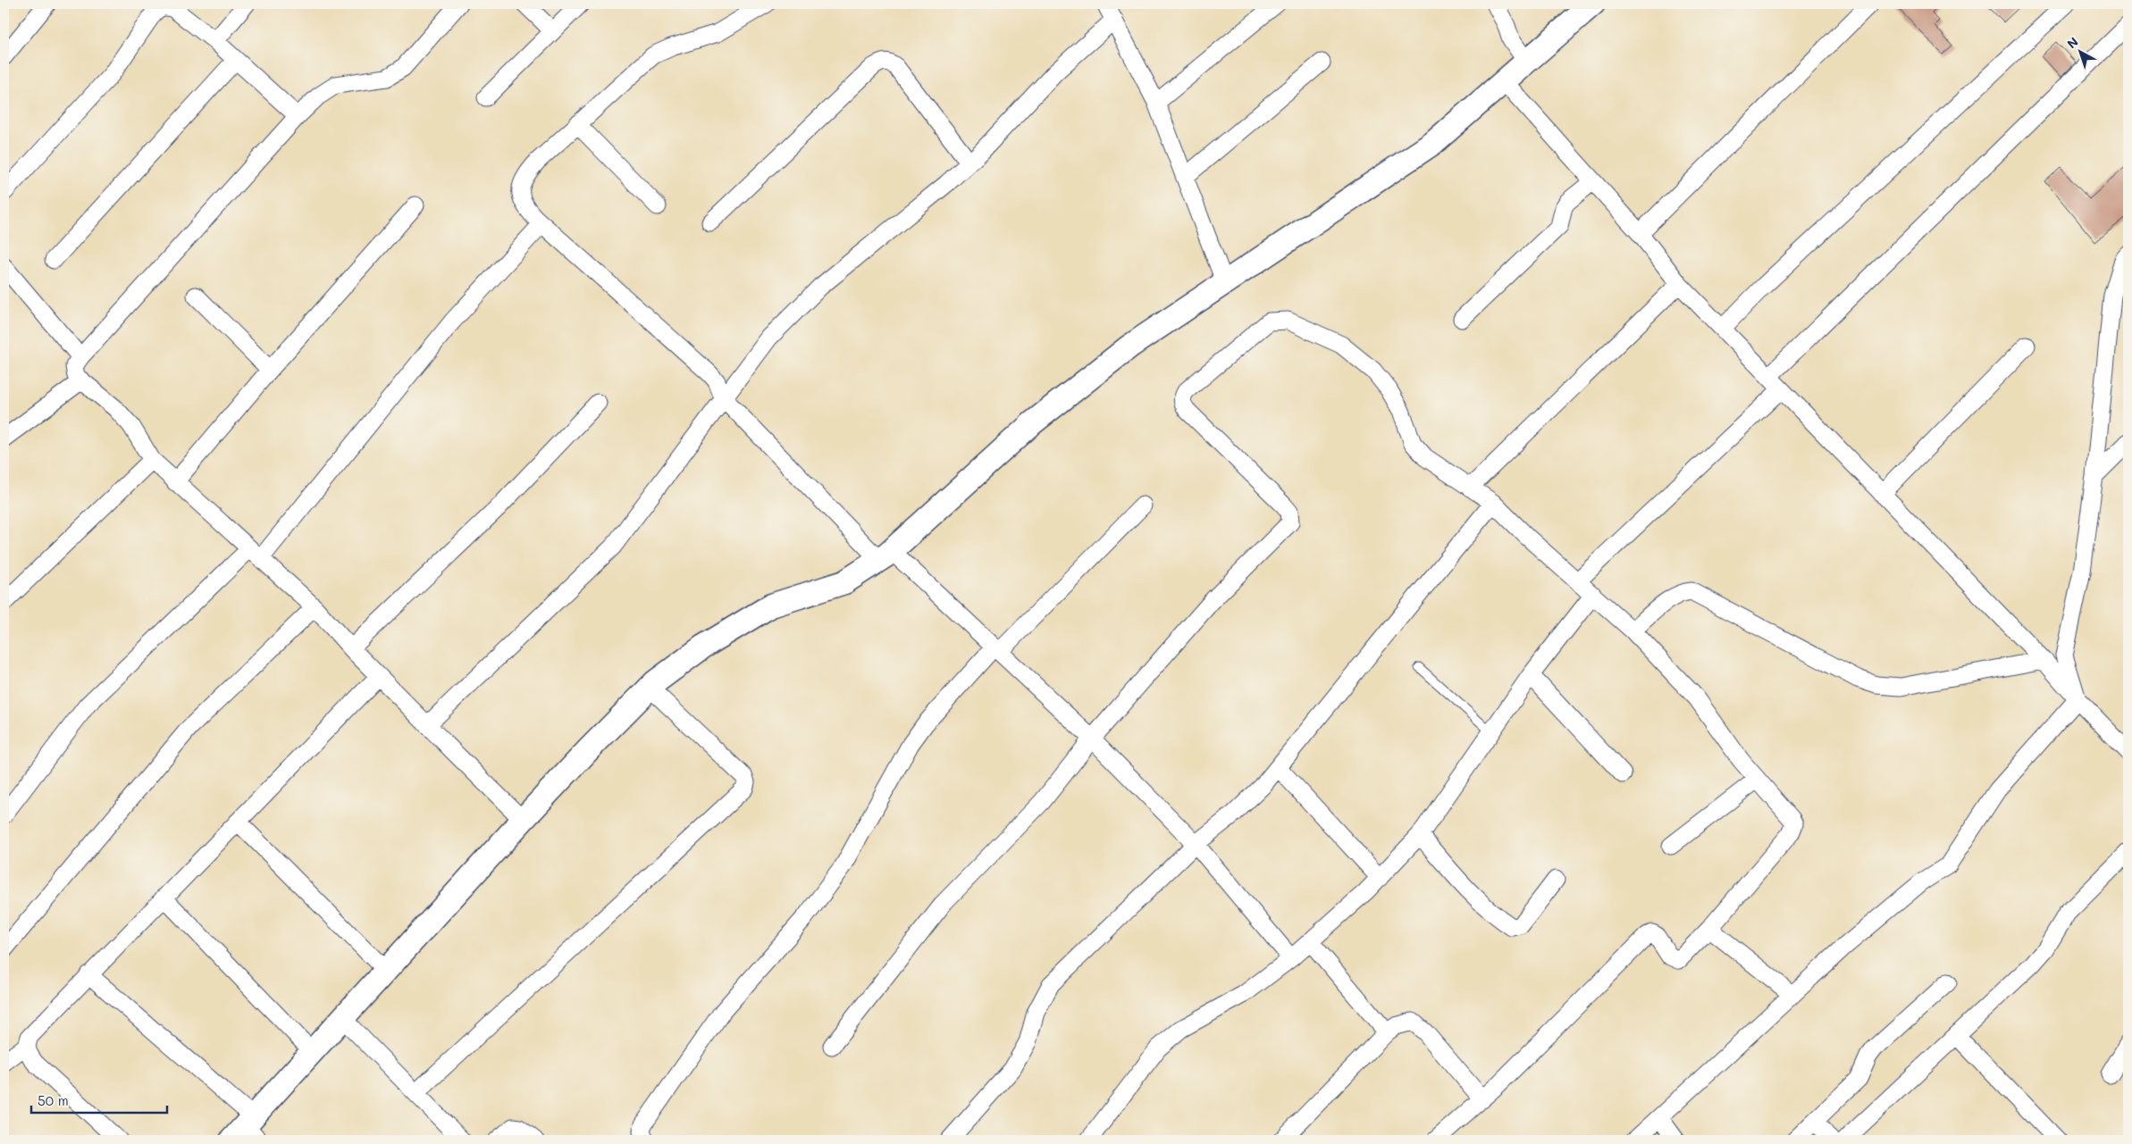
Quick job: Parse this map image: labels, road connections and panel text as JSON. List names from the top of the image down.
{
  "scale_bar": "50 m",
  "north": "top left"
}
